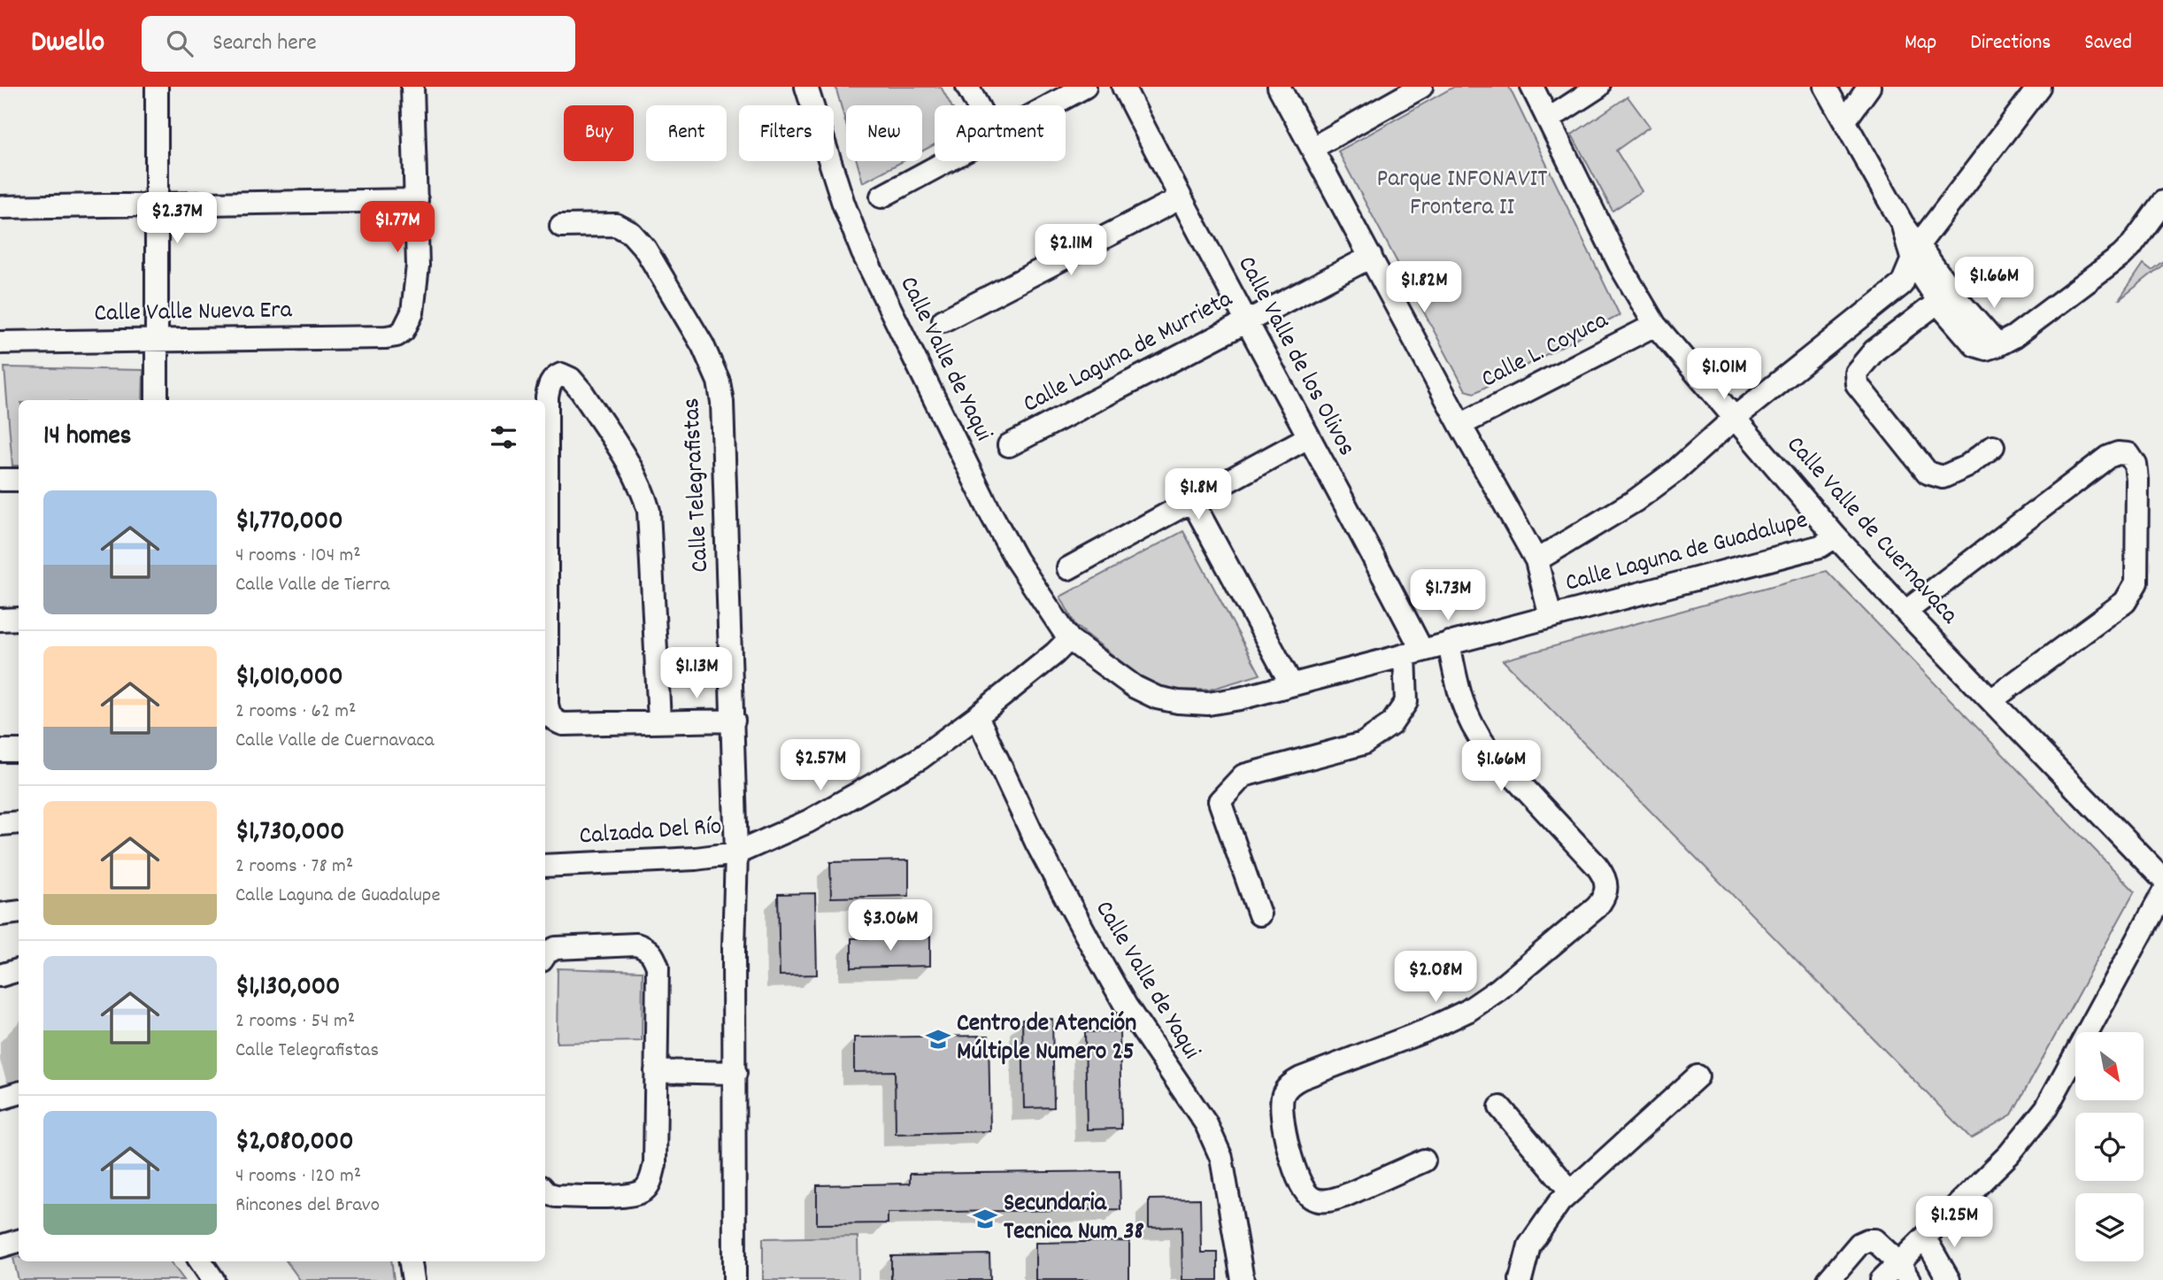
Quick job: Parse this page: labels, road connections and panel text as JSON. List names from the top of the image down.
{
  "streets": {
    "street": [
      "Calle Valle Nueva Era",
      "Calle L. Coyuca",
      "Calle Laguna de Murrieta",
      "Calle Valle de los Olivos",
      "Calle Valle de Yaqui",
      "Calle Telegrafistas",
      "Calle Valle de Cuernavaca",
      "Calle Laguna de Guadalupe",
      "Calzada Del Río"
    ]
  },
  "crossings": [
    ["Calle L. Coyuca", "Calle Valle de Cuernavaca"],
    ["Calle L. Coyuca", "Calle Laguna de Guadalupe"],
    ["Calle Laguna de Murrieta", "Calle Valle de los Olivos"],
    ["Calle Laguna de Murrieta", "Calle Laguna de Guadalupe"],
    ["Calle Valle de los Olivos", "Calle Laguna de Guadalupe"],
    ["Calle Valle de Yaqui", "Calle Laguna de Guadalupe"],
    ["Calle Valle de Yaqui", "Calzada Del Río"],
    ["Calle Telegrafistas", "Calzada Del Río"],
    ["Calle Valle de Cuernavaca", "Calle Laguna de Guadalupe"],
    ["Calle Laguna de Guadalupe", "Calzada Del Río"]
  ],
  "parks": ["Parque INFONAVIT Frontera II"],
  "places": {
    "school or university": ["Centro de Atención Múltiple Numero 25", "Secundaria Tecnica Num 38"]
  },
  "north": "bottom right",
  "page": {
    "header": "Dwello",
    "search": "Search here",
    "nav": ["Map", "Directions", "Saved"],
    "chip": [
      "Buy",
      "Rent",
      "Filters",
      "New",
      "Apartment"
    ],
    "price": [
      "$2.37M",
      "$1.77M",
      "$2.11M",
      "$1.66M",
      "$1.82M",
      "$1.01M",
      "$1.8M",
      "$1.73M",
      "$1.13M",
      "$2.57M",
      "$1.66M",
      "$3.06M",
      "$2.08M",
      "$1.25M"
    ],
    "heading": "14 homes",
    "list": [
      {
        "name": "$1,770,000",
        "note": "4 rooms · 104 m² · Calle Valle de Tierra"
      },
      {
        "name": "$1,010,000",
        "note": "2 rooms · 62 m² · Calle Valle de Cuernavaca"
      },
      {
        "name": "$1,730,000",
        "note": "2 rooms · 78 m² · Calle Laguna de Guadalupe"
      },
      {
        "name": "$1,130,000",
        "note": "2 rooms · 54 m² · Calle Telegrafistas"
      },
      {
        "name": "$2,080,000",
        "note": "4 rooms · 120 m² · Rincones del Bravo"
      }
    ]
  }
}
